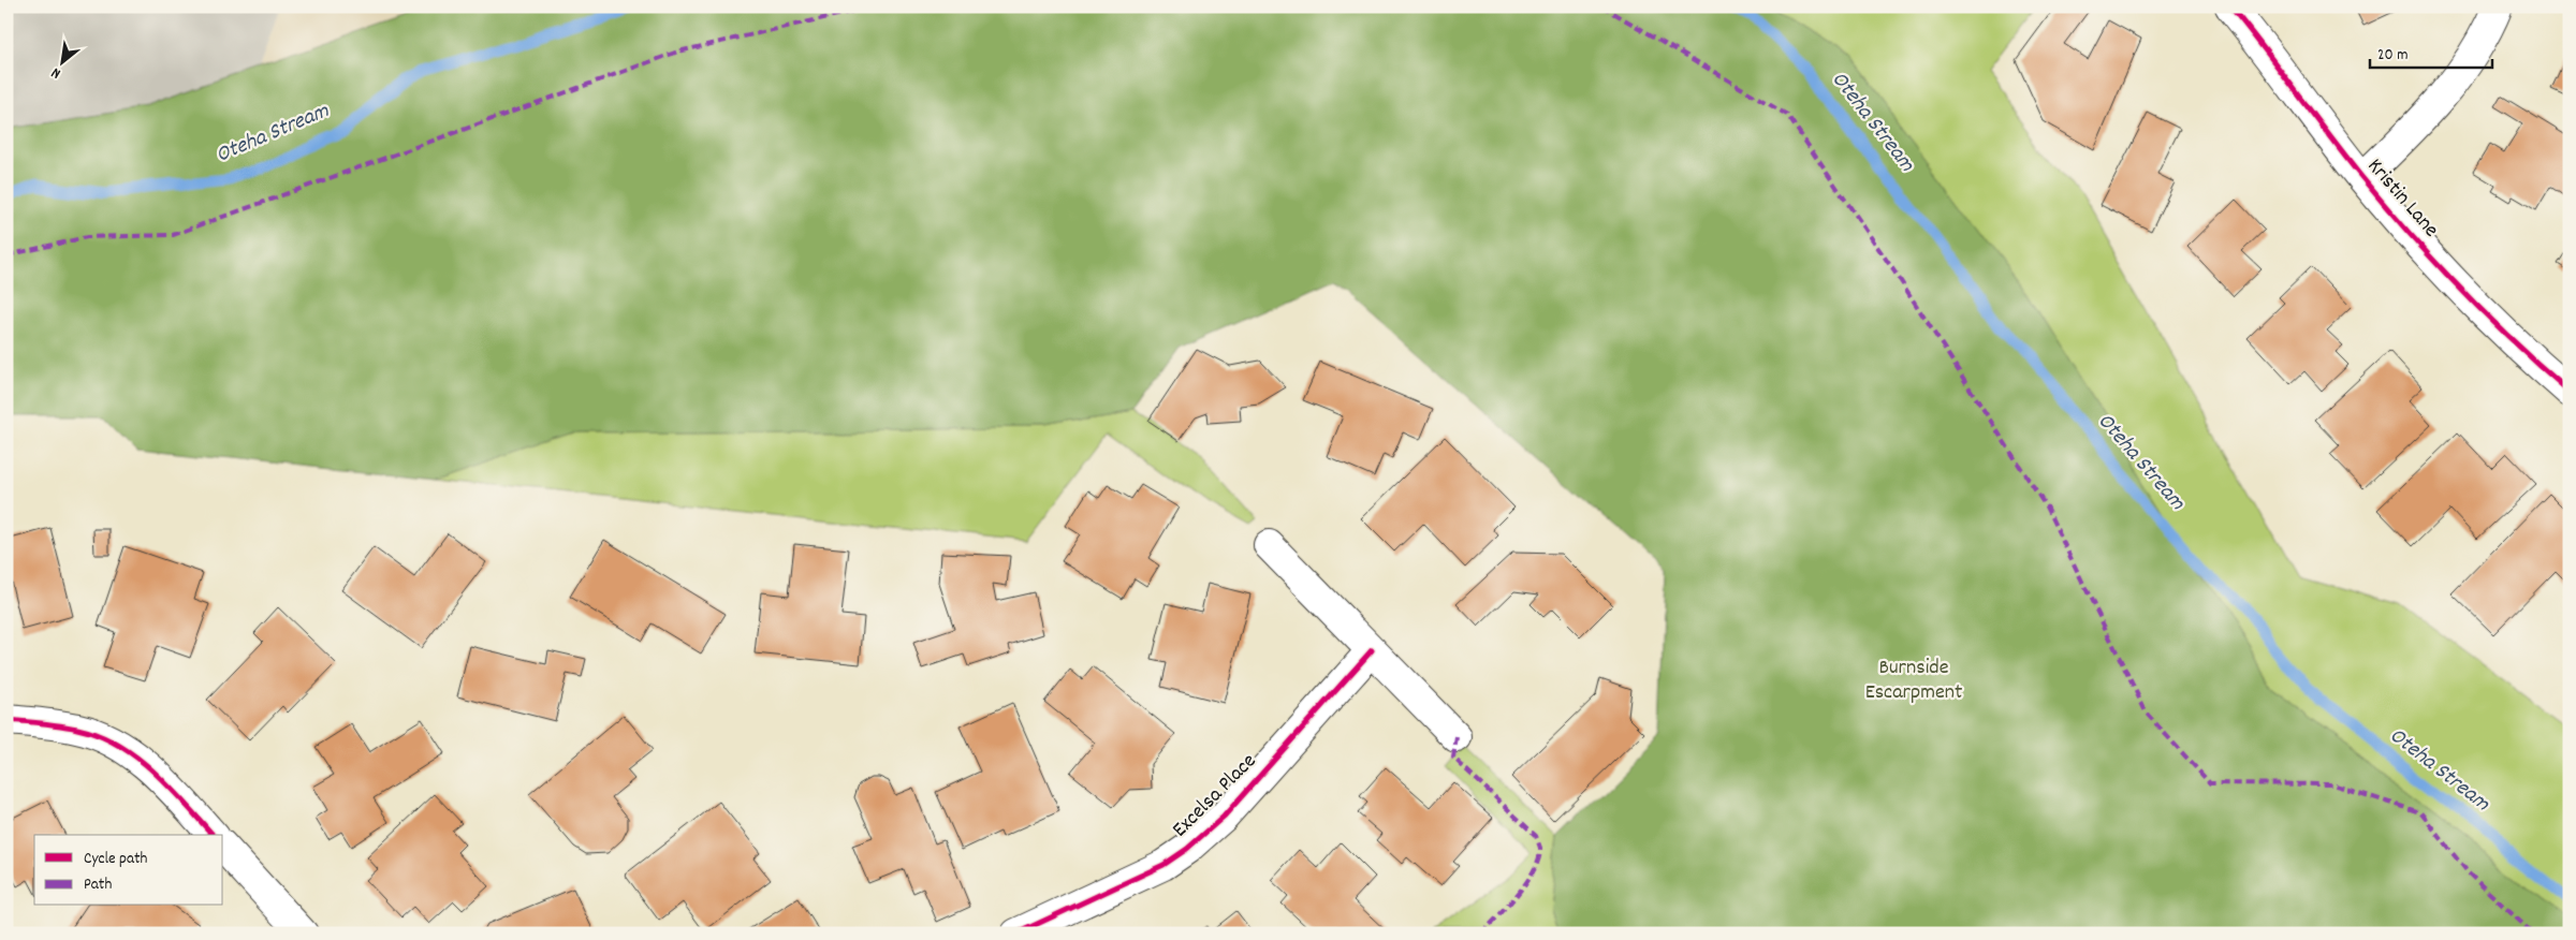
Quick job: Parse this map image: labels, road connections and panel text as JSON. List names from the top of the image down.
{
  "streets": {
    "street": ["Kristin Lane", "Excelsa Place"]
  },
  "water": ["Oteha Stream"],
  "parks": ["Burnside Escarpment"],
  "legend": ["Cycle path", "Path"],
  "scale_bar": "20 m",
  "north": "bottom left"
}
